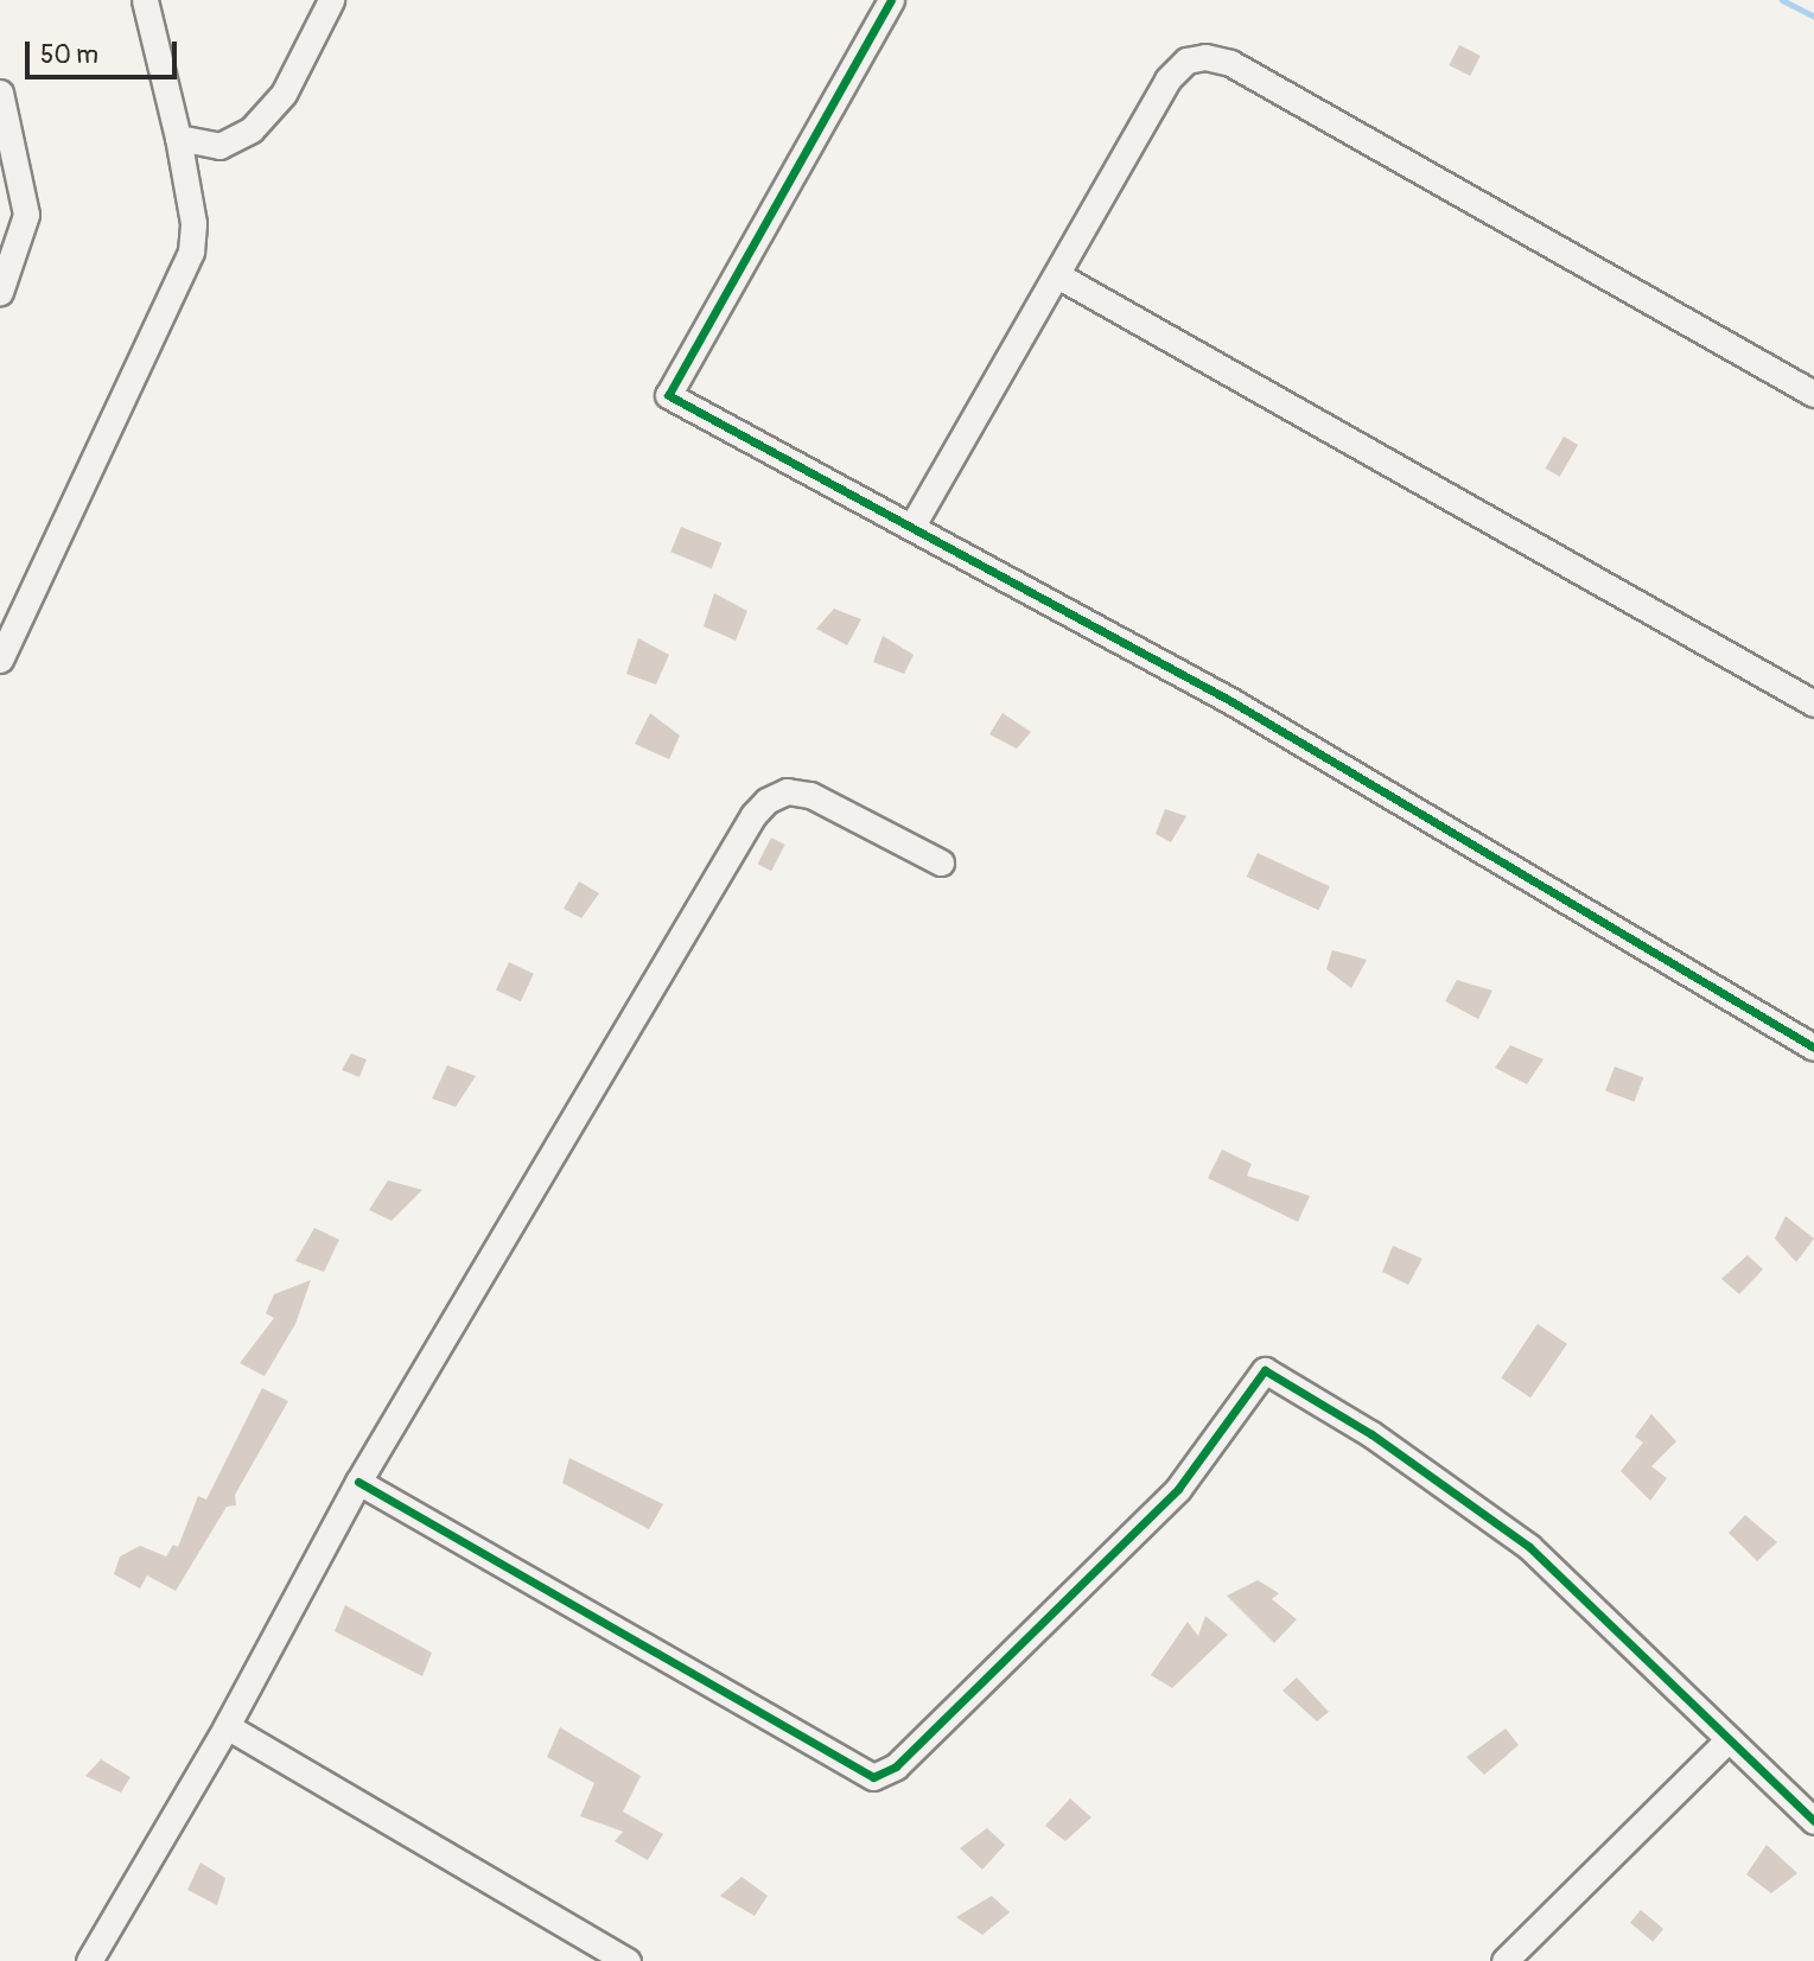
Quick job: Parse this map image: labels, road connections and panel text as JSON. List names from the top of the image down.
{
  "scale_bar": "50 m"
}
